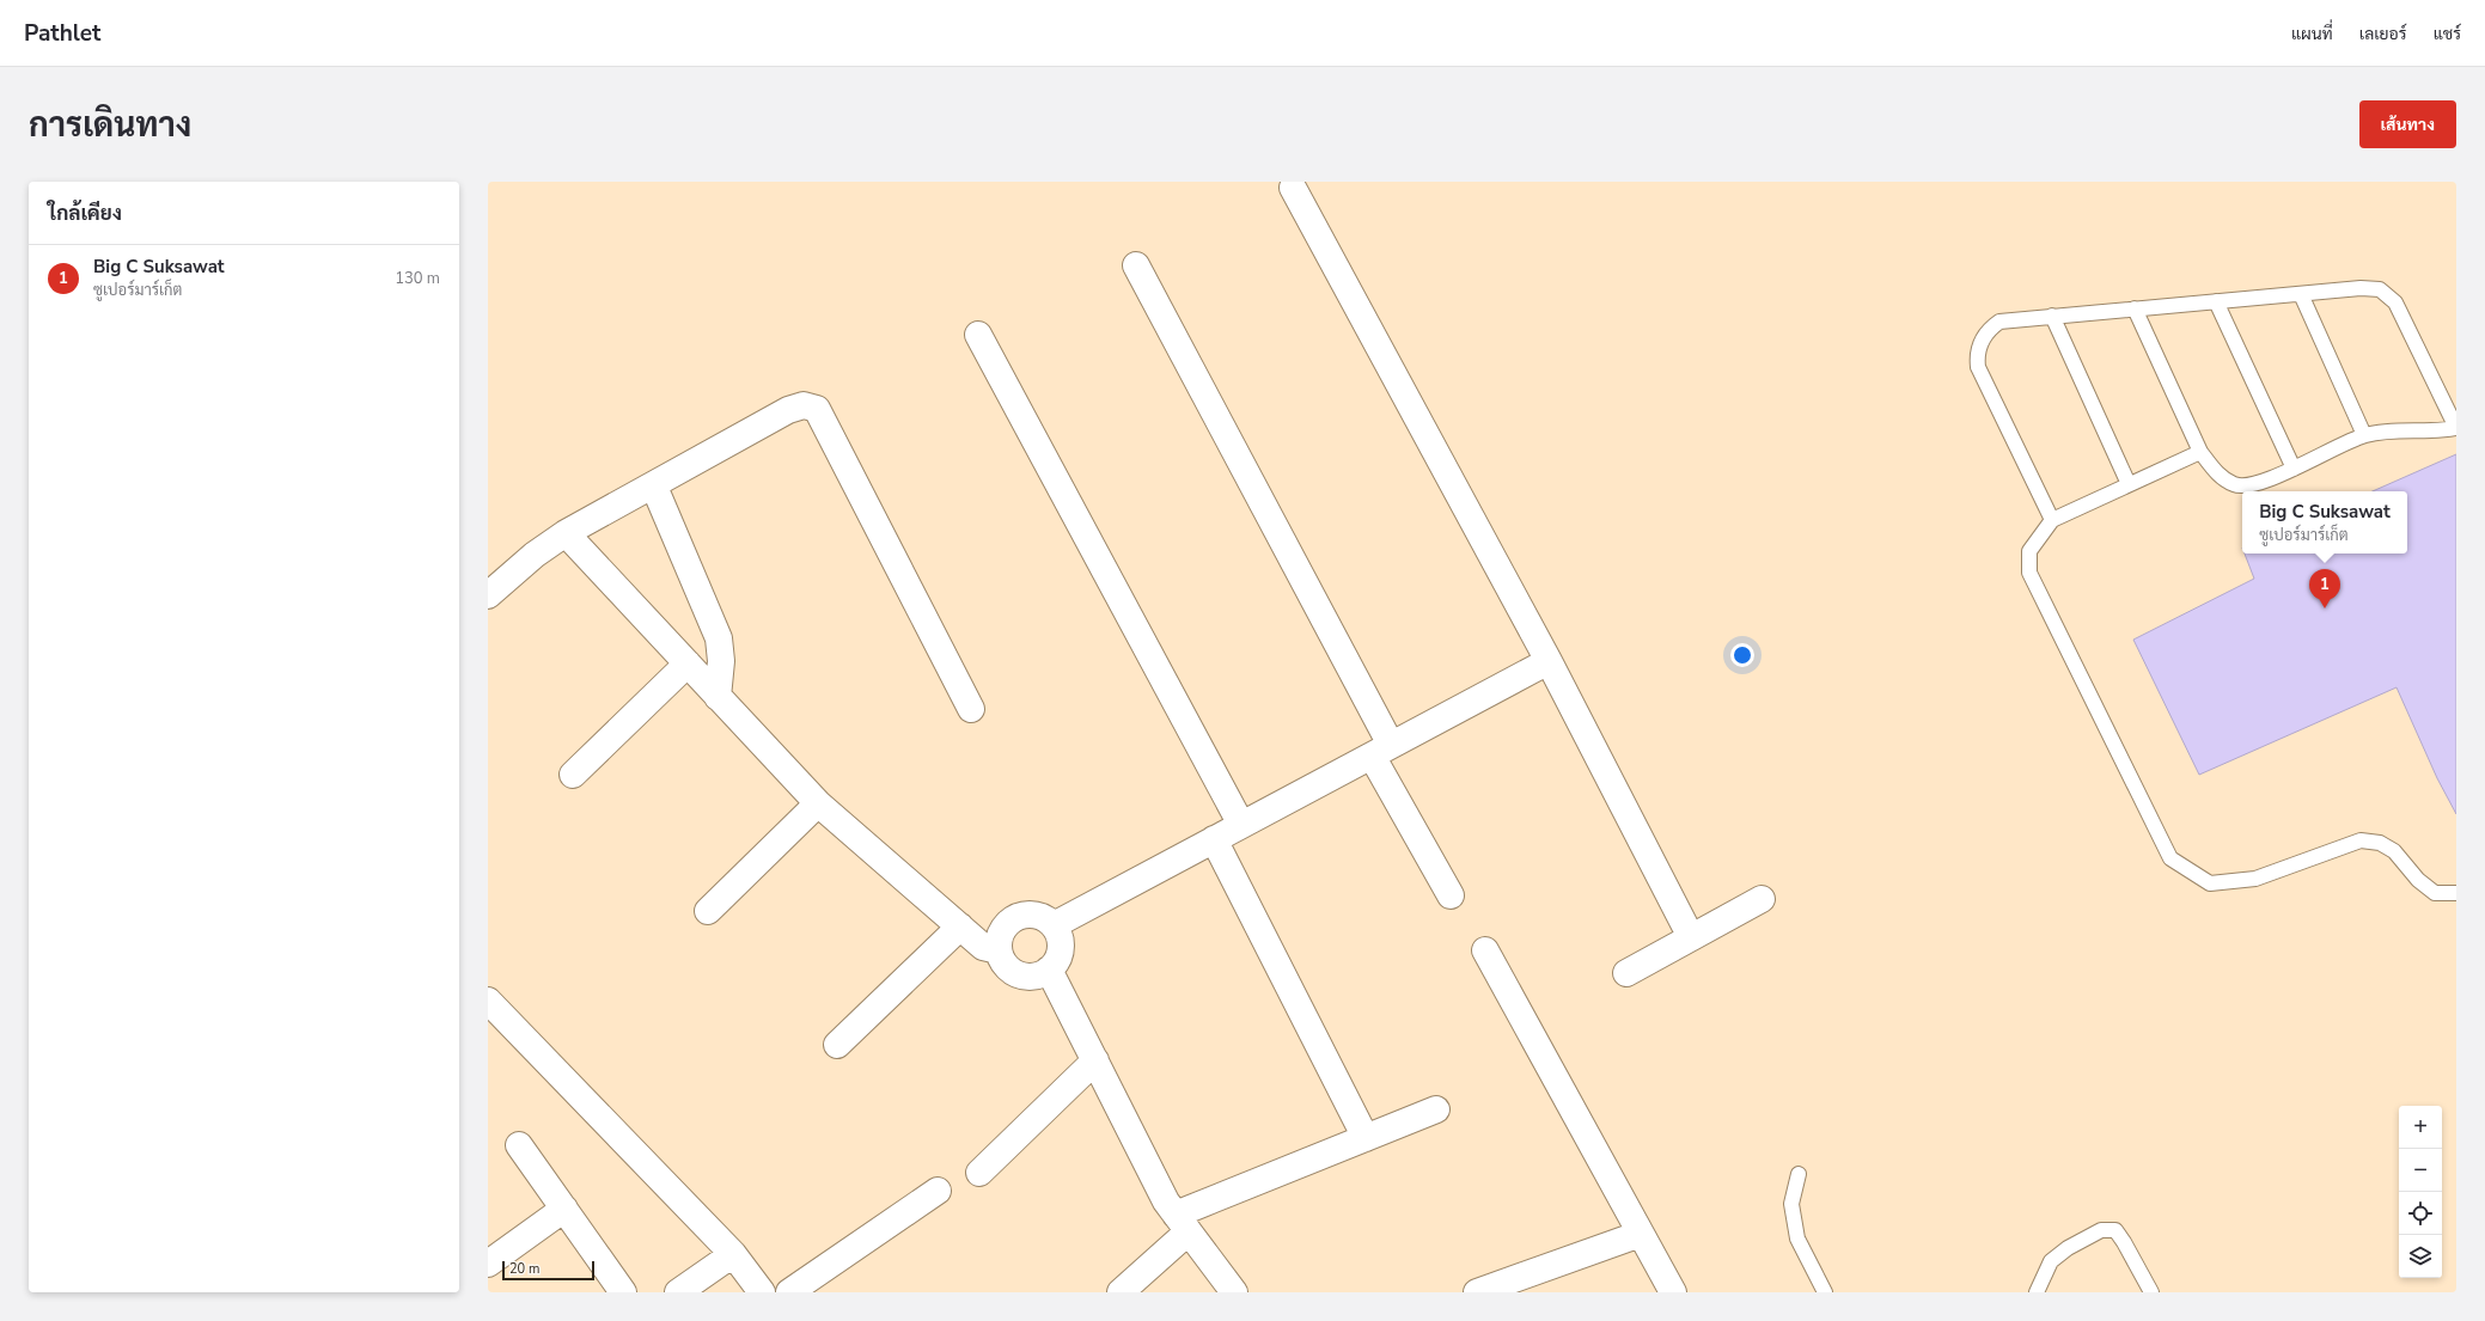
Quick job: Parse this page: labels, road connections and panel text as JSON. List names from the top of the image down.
{
  "scale_bar": "20 m",
  "page": {
    "header": "Pathlet",
    "nav": ["แผนที่", "เลเยอร์", "แชร์"],
    "title": "การเดินทาง",
    "buttons": "เส้นทาง",
    "heading": "ใกล้เคียง",
    "list": [
      {
        "mark": "1",
        "name": "Big C Suksawat",
        "note": "ซูเปอร์มาร์เก็ต",
        "value": "130 m"
      }
    ],
    "popup": ["Big C Suksawat", "ซูเปอร์มาร์เก็ต"],
    "pins": "1",
    "map_buttons": ["+", "−"],
    "scale": "20 m"
  }
}
